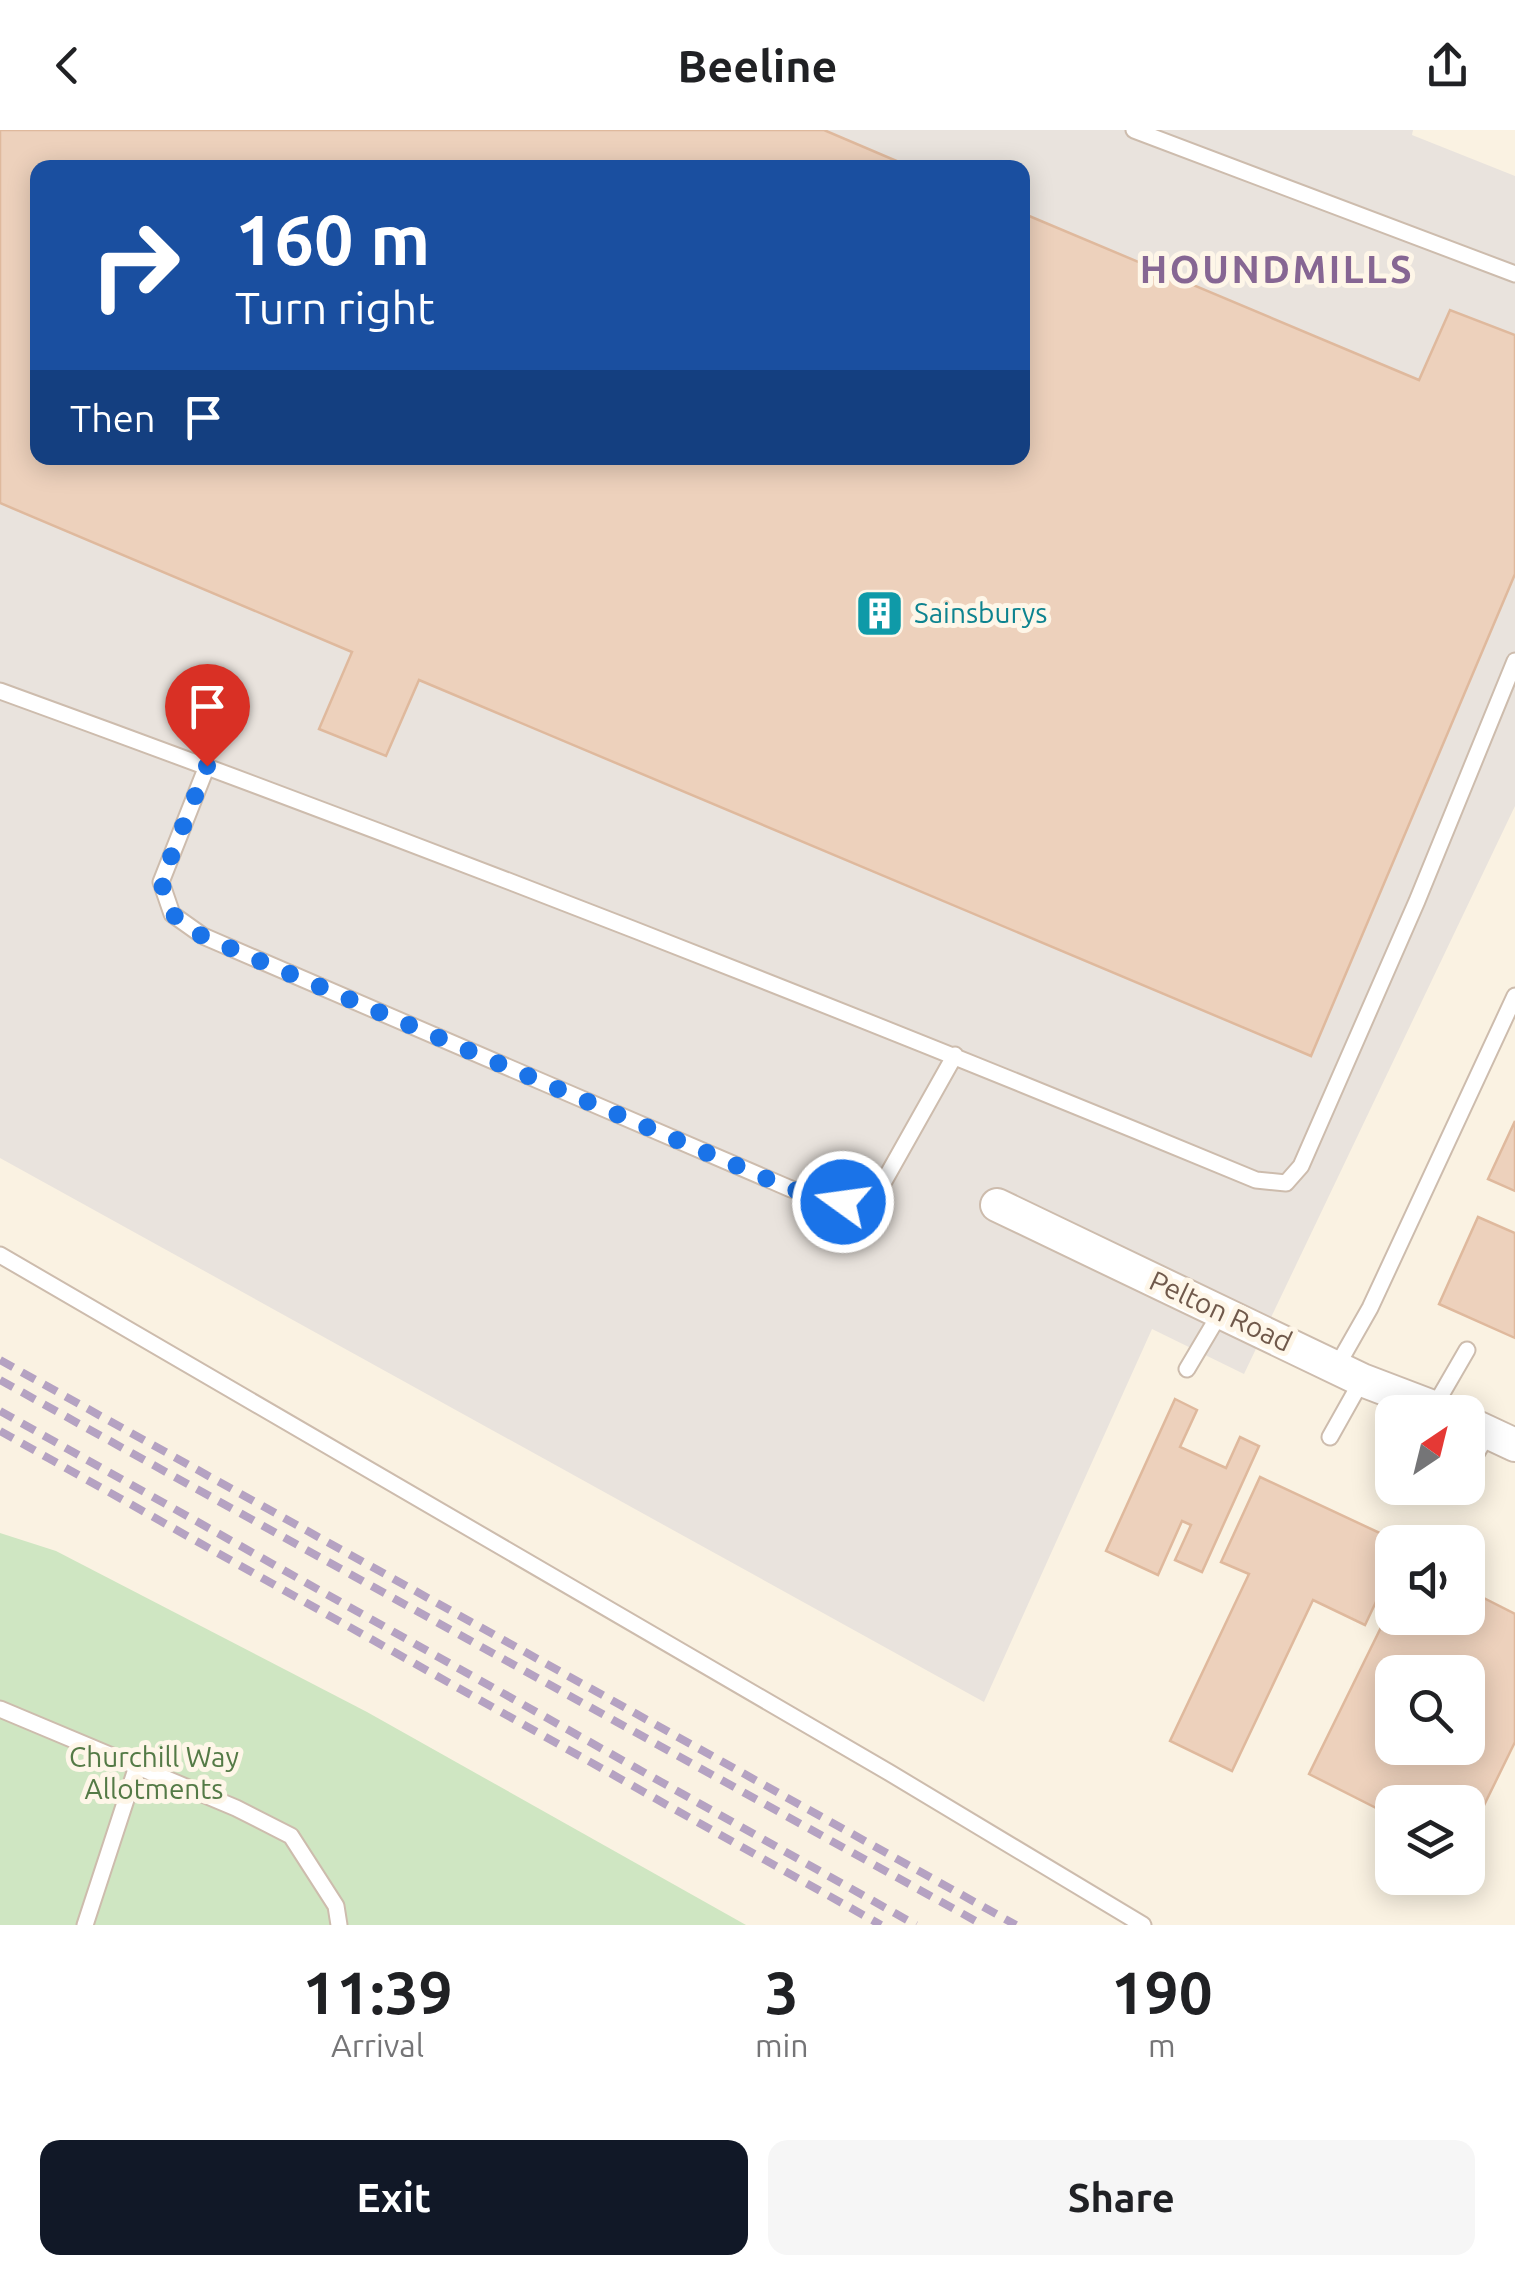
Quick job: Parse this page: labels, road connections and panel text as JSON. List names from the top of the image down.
{
  "streets": {
    "street": ["Pelton Road"]
  },
  "districts": ["HOUNDMILLS"],
  "parks": ["Churchill Way Allotments"],
  "places": {
    "building": ["Sainsburys"]
  },
  "north": "top right",
  "page": {
    "header": "Beeline",
    "turn": ["160 m", "Turn right"],
    "then": "Then",
    "eta": [
      "11:39",
      "Arrival",
      "3",
      "min",
      "190",
      "m"
    ],
    "buttons": ["Exit", "Share"]
  }
}
